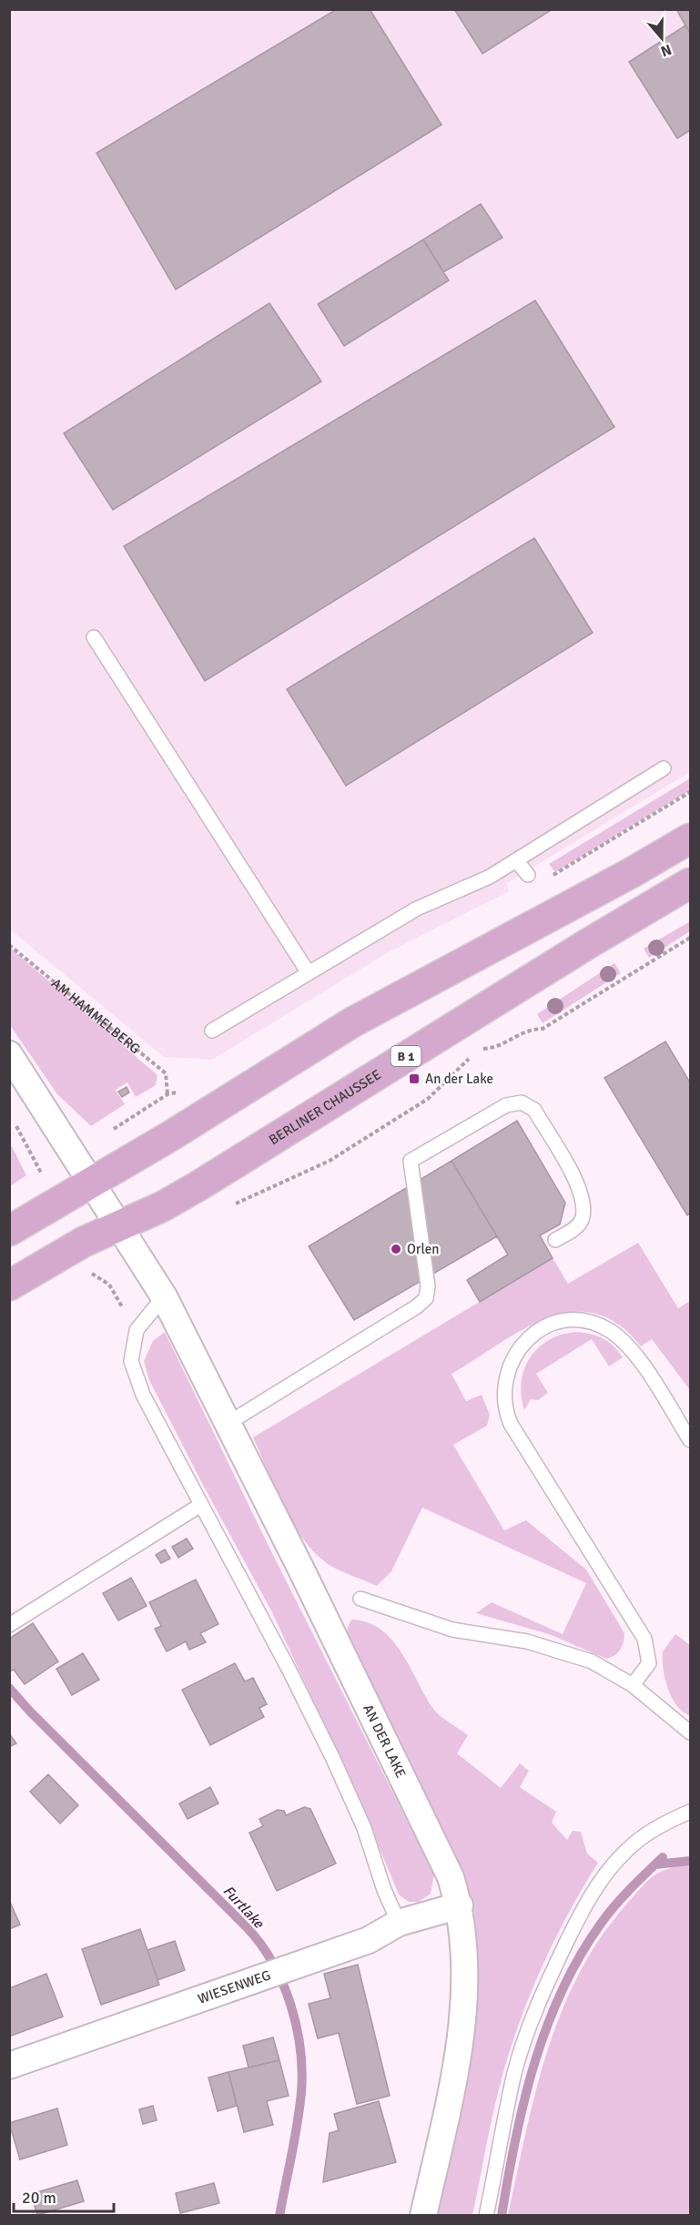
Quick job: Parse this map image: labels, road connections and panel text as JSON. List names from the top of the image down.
{
  "streets": {
    "main road": ["B 1", "BERLINER CHAUSSEE"],
    "street": ["AN DER LAKE", "WIESENWEG"],
    "path": ["AM HAMMELBERG"]
  },
  "crossings": [
    ["BERLINER CHAUSSEE", "AN DER LAKE"],
    ["AN DER LAKE", "WIESENWEG"]
  ],
  "water": ["Furtlake"],
  "places": {
    "transit": ["An der Lake"],
    "other": ["Orlen"]
  },
  "scale_bar": "20 m",
  "north": "bottom"
}
